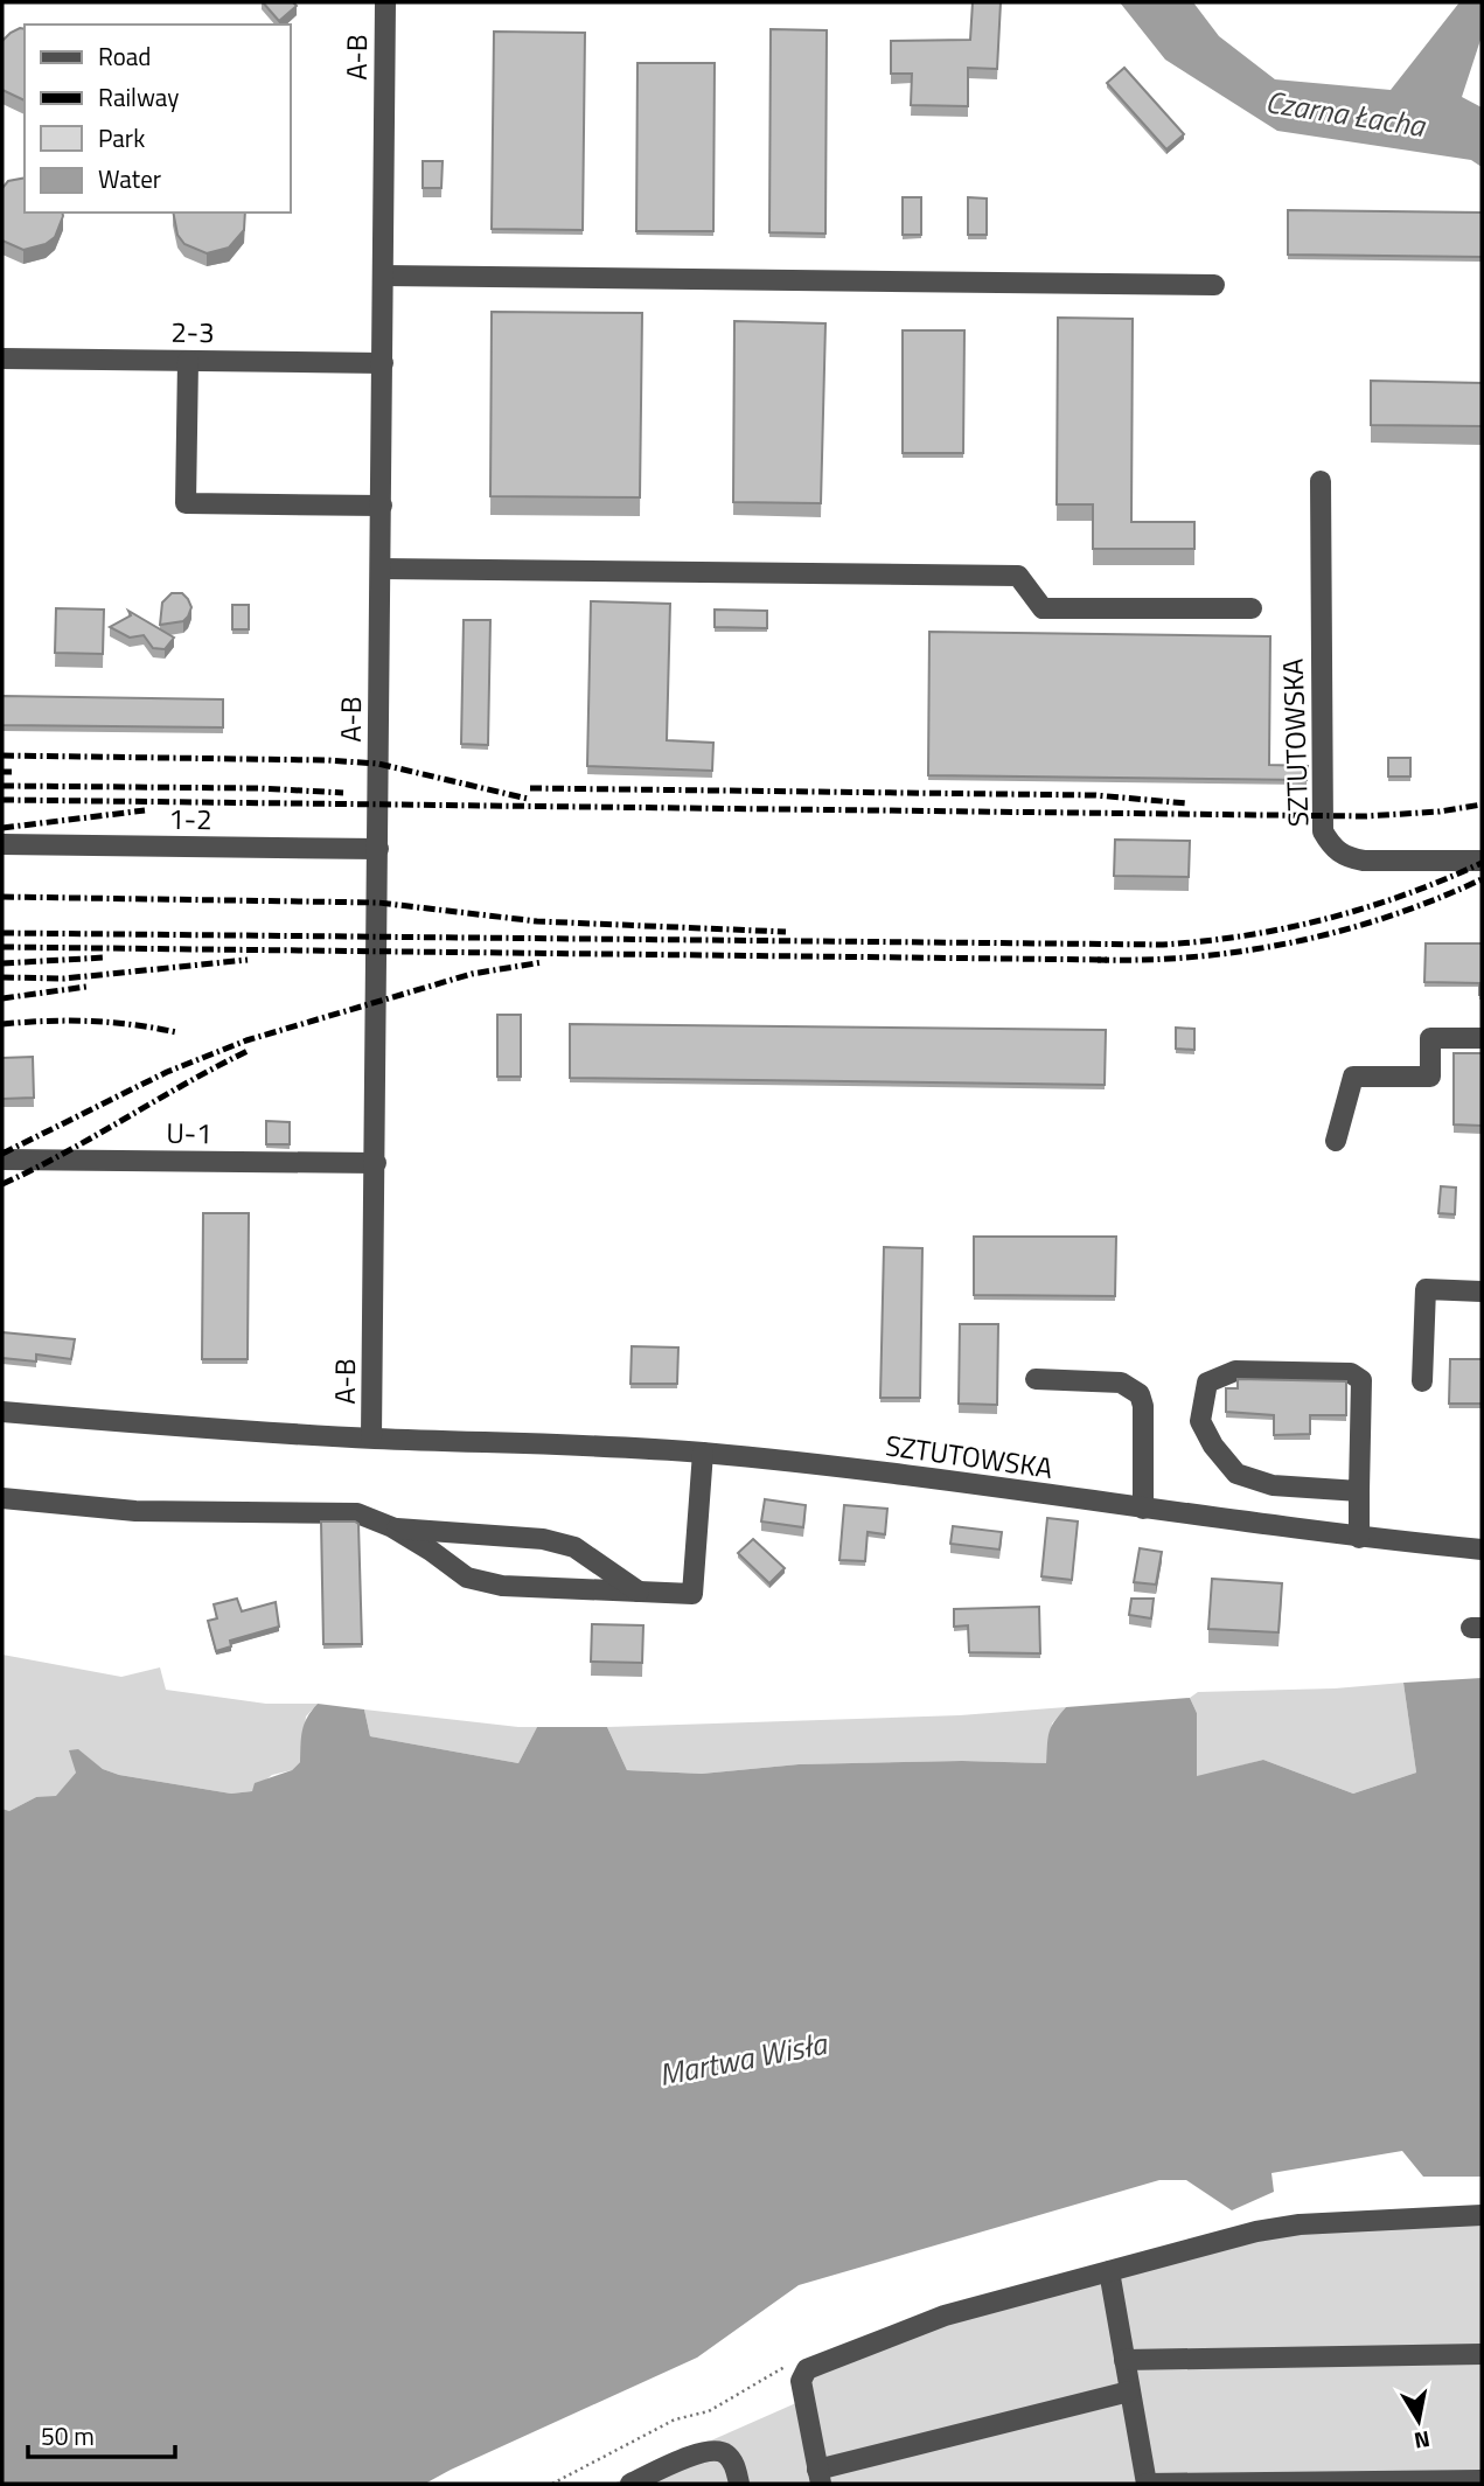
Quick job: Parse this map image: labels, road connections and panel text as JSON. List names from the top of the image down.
{
  "streets": {
    "street": [
      "A-B",
      "2-3",
      "SZTUTOWSKA",
      "1-2",
      "U-1"
    ]
  },
  "crossings": [
    ["A-B", "2-3"],
    ["A-B", "SZTUTOWSKA"],
    ["A-B", "1-2"],
    ["A-B", "U-1"]
  ],
  "water": ["Czarna Łacha", "Martwa Wisła"],
  "legend": [
    "Road",
    "Railway",
    "Park",
    "Water"
  ],
  "scale_bar": "50 m",
  "north": "bottom"
}
